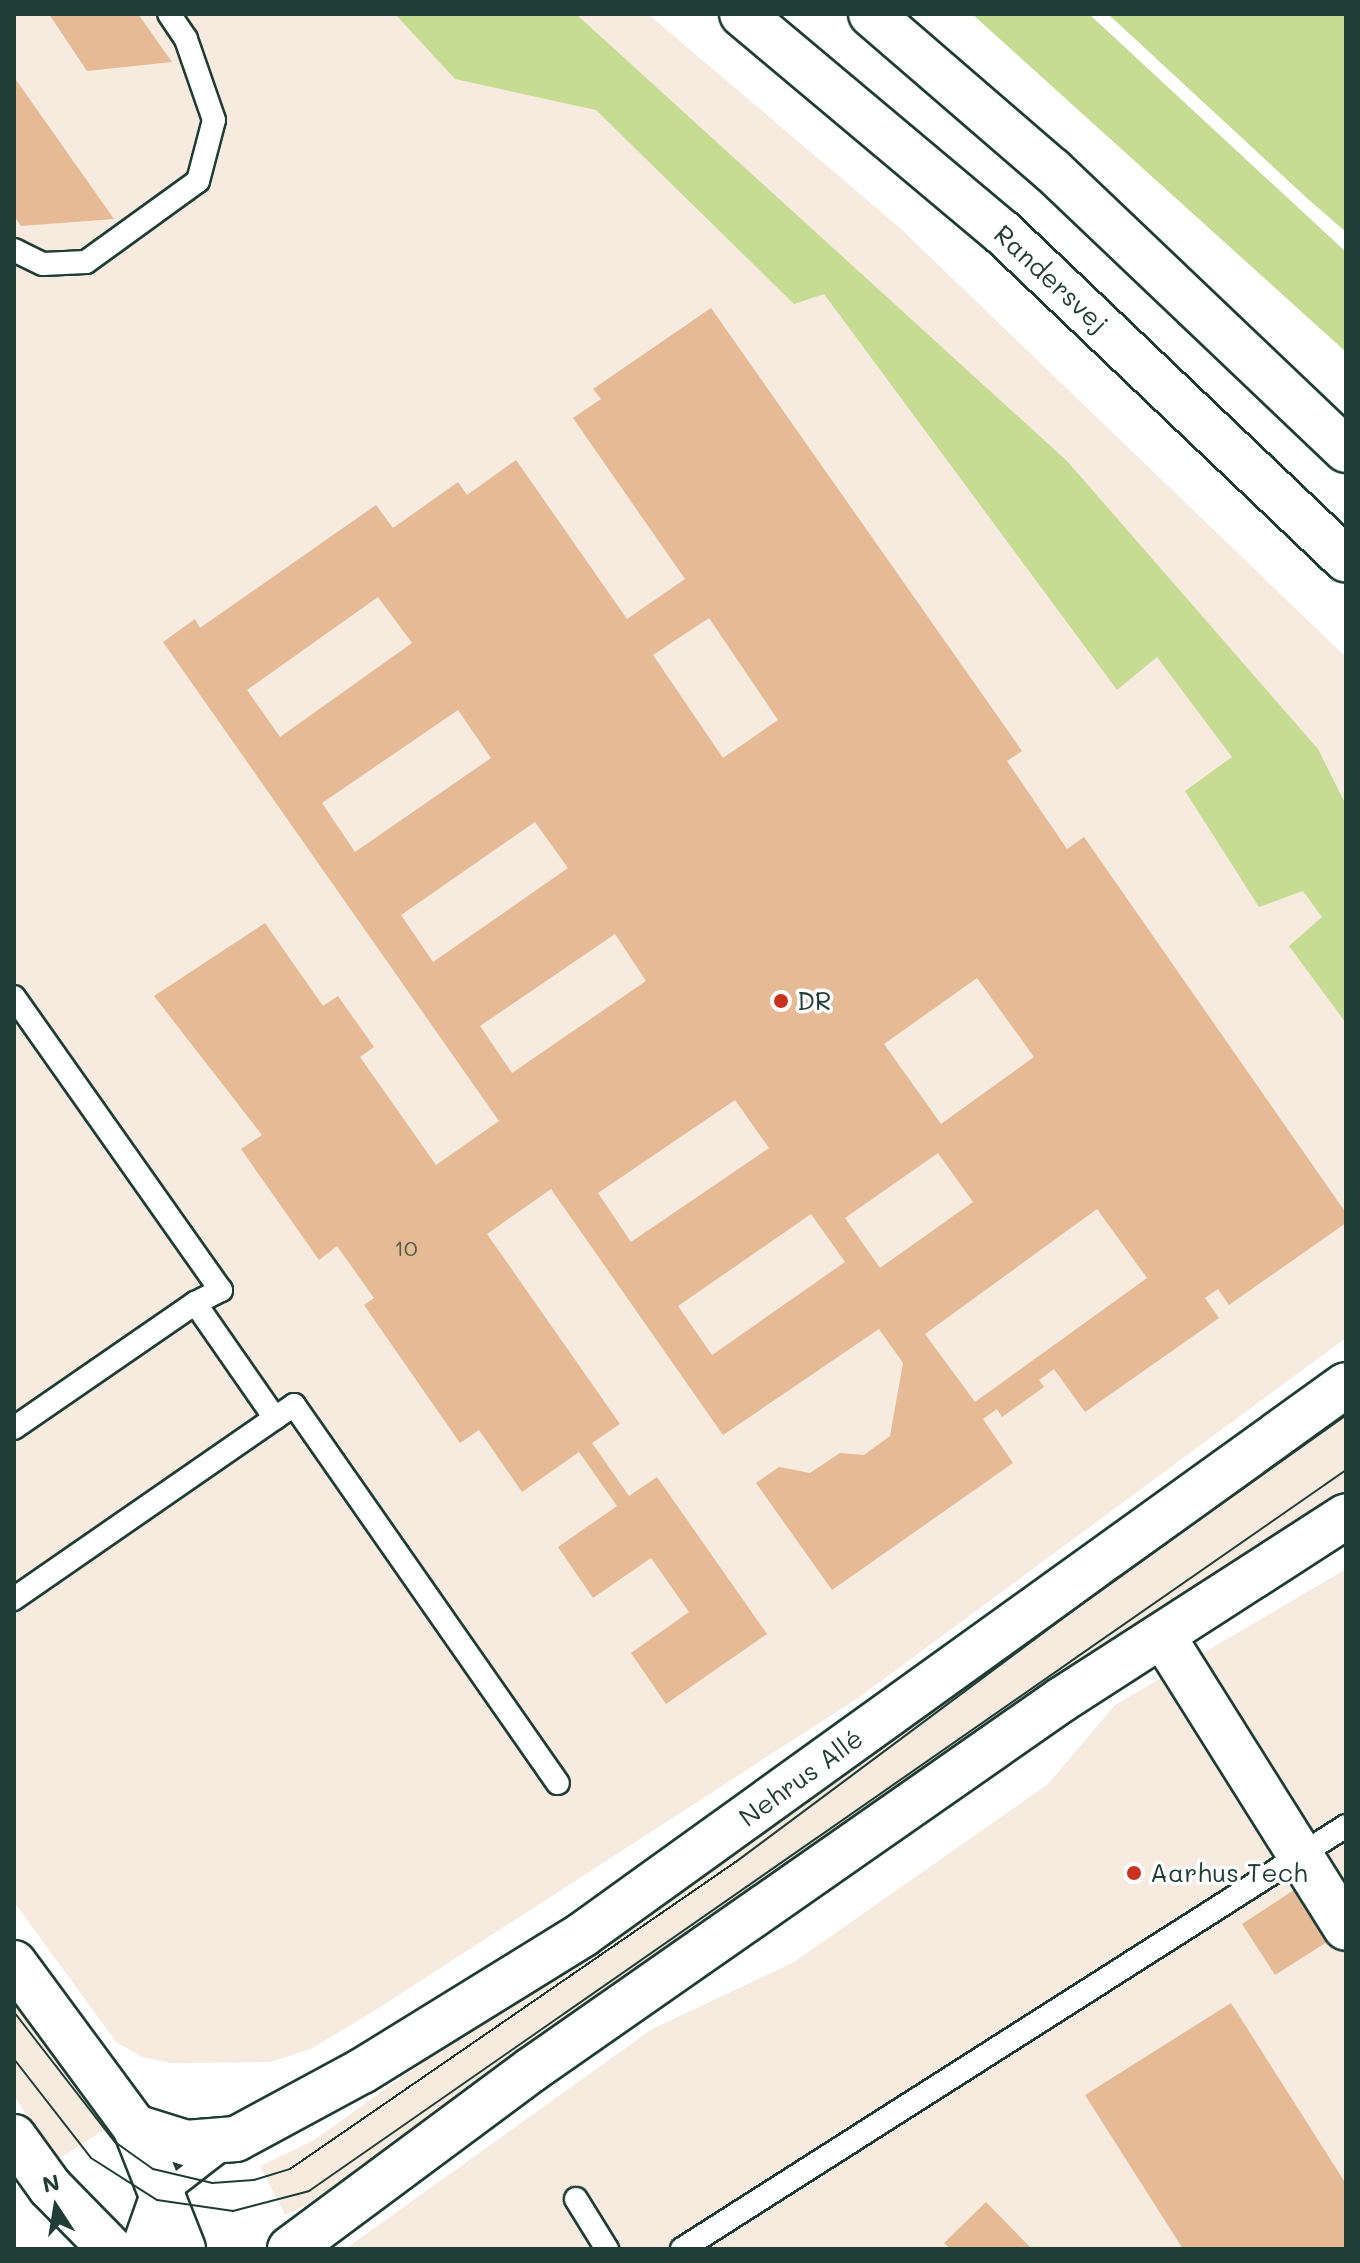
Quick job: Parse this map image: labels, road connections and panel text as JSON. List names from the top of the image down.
{
  "streets": {
    "street": ["Randersvej", "Nehrus Allé"]
  },
  "places": ["DR", "Aarhus Tech"],
  "house_numbers": ["10"],
  "north": "top"
}
